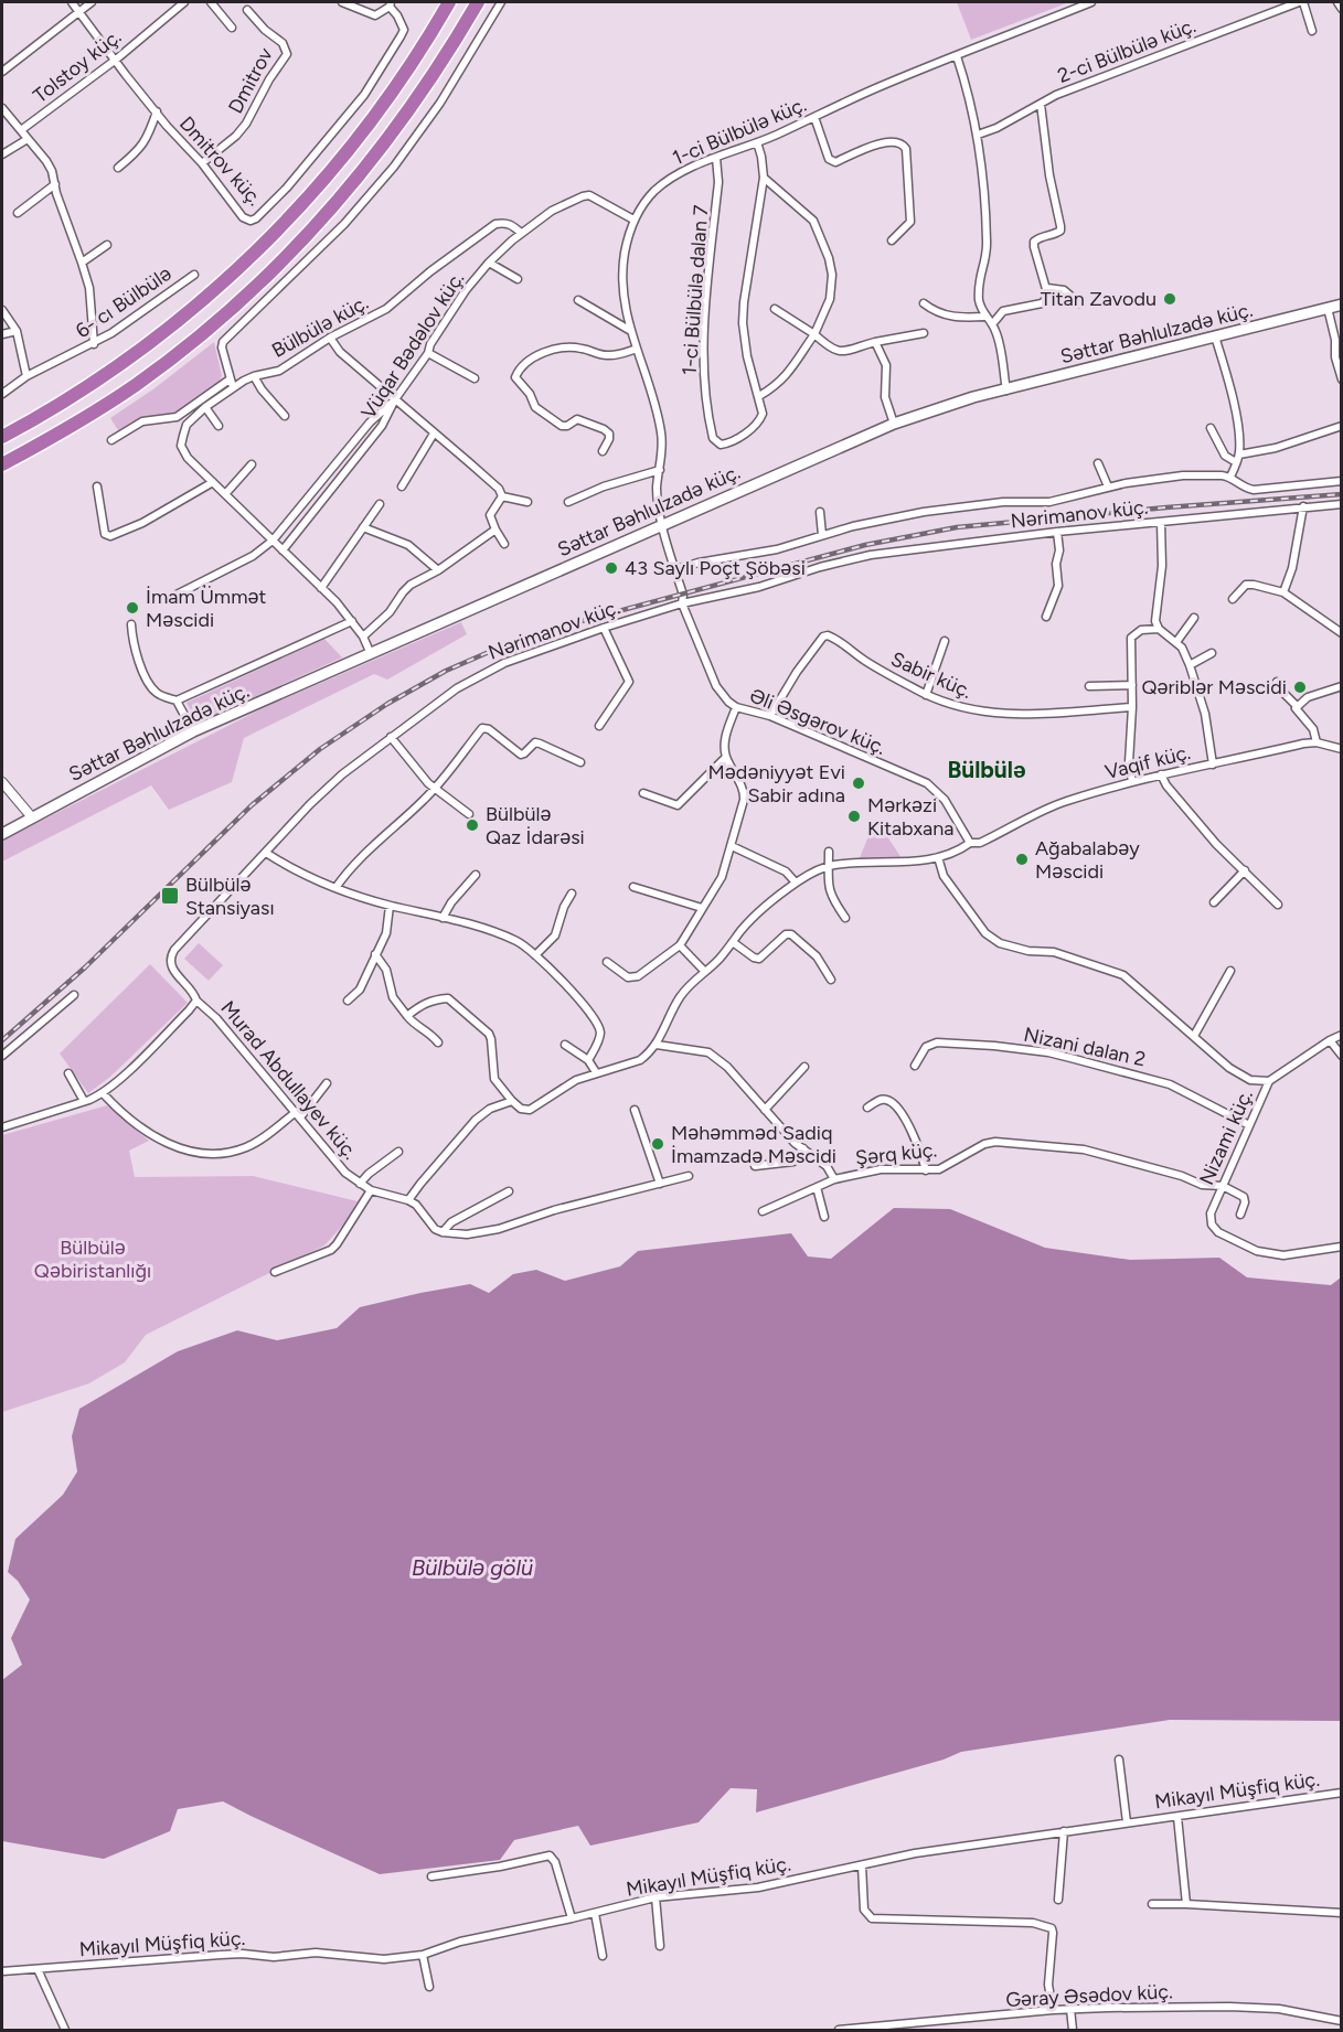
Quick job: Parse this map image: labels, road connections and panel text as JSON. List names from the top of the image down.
{
  "streets": {
    "main road": ["Səttar Bəhlulzadə küç."],
    "street": [
      "2-ci Bülbülə küç.",
      "Tolstoy küç.",
      "Dmitrov",
      "1-ci Bülbülə küç.",
      "Dmitrov küç.",
      "1-ci Bülbülə dalan 7",
      "6- cı Bülbülə",
      "Bülbülə küç.",
      "Vüqar Bədəlov küç.",
      "Nərimanov küç.",
      "Sabir küç.",
      "Əli Əsgərov küç.",
      "Vaqif küç.",
      "Nizani dalan 2",
      "Murad Abdullayev küç.",
      "Nizami küç.",
      "Şərq küç.",
      "Mikayıl Müşfiq küç.",
      "Gəray Əsədov küç."
    ]
  },
  "crossings": [
    ["Tolstoy küç.", "Dmitrov küç."],
    ["Dmitrov", "Dmitrov küç."],
    ["1-ci Bülbülə küç.", "1-ci Bülbülə dalan 7"],
    ["1-ci Bülbülə küç.", "Səttar Bəhlulzadə küç."],
    ["1-ci Bülbülə küç.", "Vüqar Bədəlov küç."],
    ["1-ci Bülbülə küç.", "Nərimanov küç."],
    ["1-ci Bülbülə küç.", "Əli Əsgərov küç."],
    ["Bülbülə küç.", "Səttar Bəhlulzadə küç."],
    ["Bülbülə küç.", "Vüqar Bədəlov küç."],
    ["Nərimanov küç.", "Əli Əsgərov küç."],
    ["Nərimanov küç.", "Murad Abdullayev küç."],
    ["Sabir küç.", "Əli Əsgərov küç."],
    ["Əli Əsgərov küç.", "Vaqif küç."],
    ["Nizani dalan 2", "Nizami küç."],
    ["Nizami küç.", "Şərq küç."]
  ],
  "districts": ["Bülbülə"],
  "water": ["Bülbülə gölü"],
  "parks": ["Bülbülə Qəbiristanlığı"],
  "places": {
    "other": [
      "Titan Zavodu",
      "43 Saylı Poçt Şöbəsi",
      "İmam Ümmət Məscidi",
      "Qəriblər Məscidi",
      "Mədəniyyət Evi Sabir adına",
      "Mərkəzi Kitabxana",
      "Bülbülə Qaz İdarəsi",
      "Ağabalabəy Məscidi",
      "Məhəmməd Sadiq İmamzadə Məscidi"
    ],
    "transit": ["Bülbülə Stansiyası"]
  }
}
